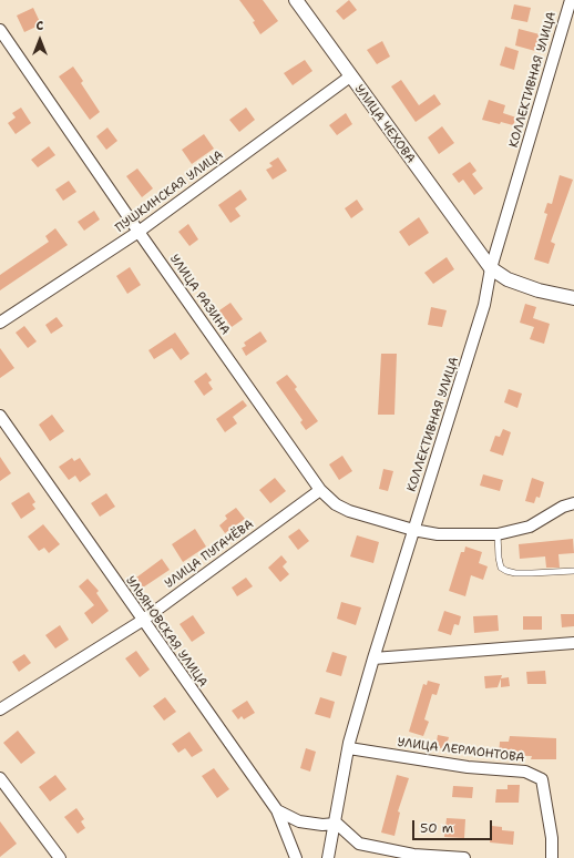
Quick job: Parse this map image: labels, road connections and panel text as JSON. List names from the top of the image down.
{
  "streets": {
    "street": [
      "КОЛЛЕКТИВНАЯ УЛИЦА",
      "УЛИЦА ЧЕХОВА",
      "ПУШКИНСКАЯ УЛИЦА",
      "УЛИЦА РАЗИНА",
      "УЛИЦА ПУГАЧЁВА",
      "УЛЬЯНОВСКАЯ УЛИЦА",
      "УЛИЦА ЛЕРМОНТОВА"
    ]
  },
  "crossings": [
    ["КОЛЛЕКТИВНАЯ УЛИЦА", "УЛИЦА ЧЕХОВА"],
    ["КОЛЛЕКТИВНАЯ УЛИЦА", "УЛИЦА РАЗИНА"],
    ["КОЛЛЕКТИВНАЯ УЛИЦА", "УЛЬЯНОВСКАЯ УЛИЦА"],
    ["КОЛЛЕКТИВНАЯ УЛИЦА", "УЛИЦА ЛЕРМОНТОВА"],
    ["УЛИЦА ЧЕХОВА", "ПУШКИНСКАЯ УЛИЦА"],
    ["ПУШКИНСКАЯ УЛИЦА", "УЛИЦА РАЗИНА"],
    ["УЛИЦА РАЗИНА", "УЛИЦА ПУГАЧЁВА"],
    ["УЛИЦА ПУГАЧЁВА", "УЛЬЯНОВСКАЯ УЛИЦА"]
  ],
  "scale_bar": "50 m",
  "north": "top"
}
